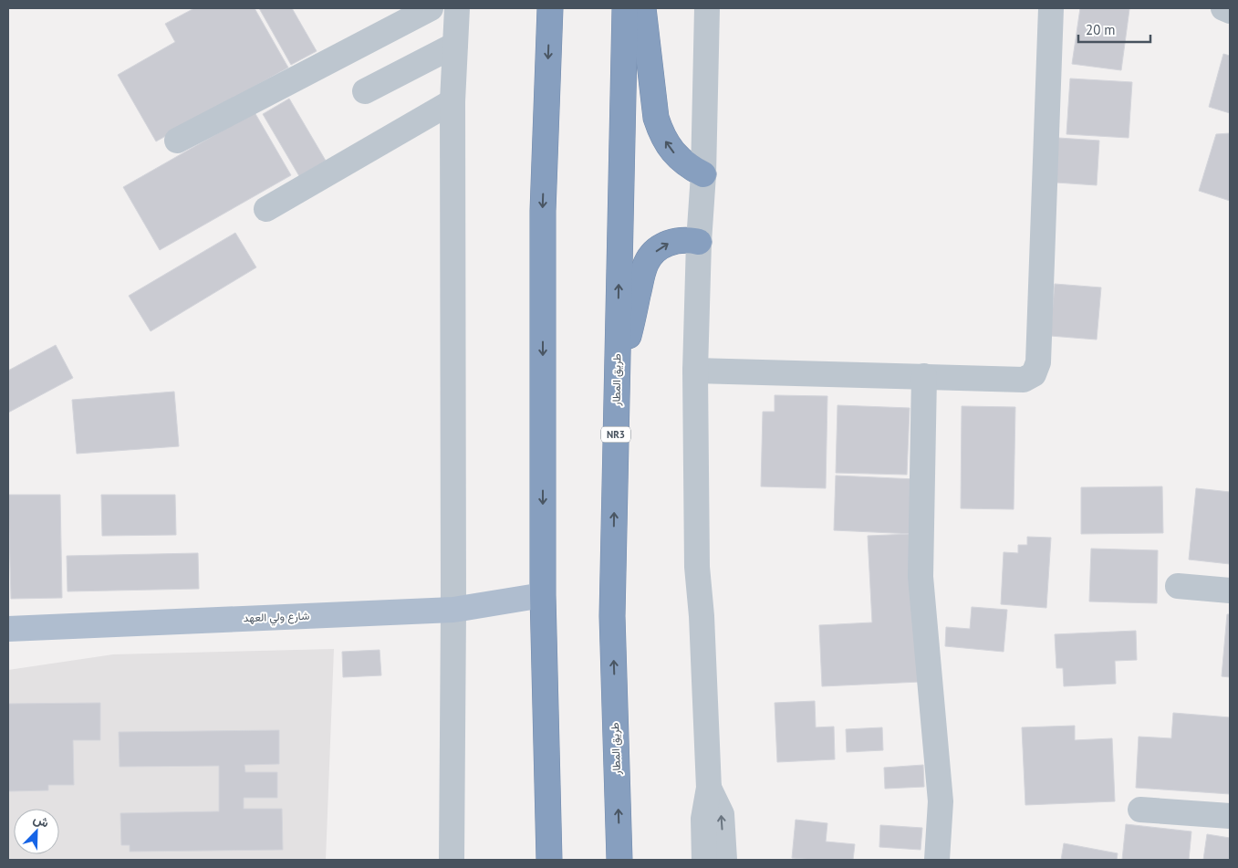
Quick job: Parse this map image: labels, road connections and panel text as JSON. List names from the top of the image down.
{
  "streets": {
    "highway": ["طريق المطار", "NR3"],
    "main road": ["شارع ولي العهد"]
  },
  "scale_bar": "20 m",
  "north": "top right"
}
